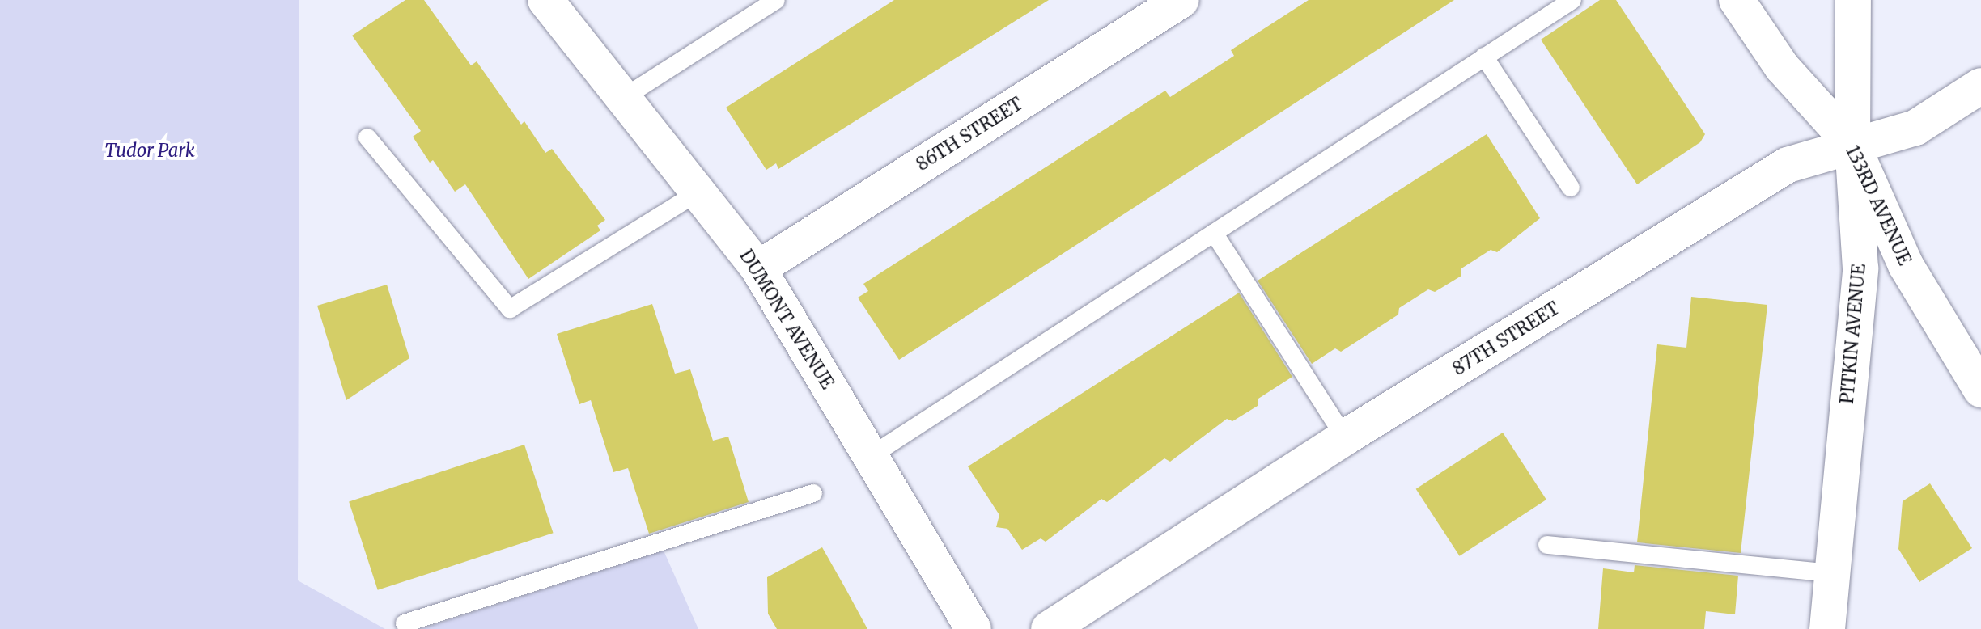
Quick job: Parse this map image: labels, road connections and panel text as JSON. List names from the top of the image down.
{
  "streets": {
    "street": [
      "86TH STREET",
      "133RD AVENUE",
      "DUMONT AVENUE",
      "PITKIN AVENUE",
      "87TH STREET"
    ]
  },
  "crossings": [
    ["86TH STREET", "DUMONT AVENUE"],
    ["133RD AVENUE", "PITKIN AVENUE"],
    ["133RD AVENUE", "87TH STREET"],
    ["PITKIN AVENUE", "87TH STREET"]
  ],
  "parks": ["Tudor Park"]
}
